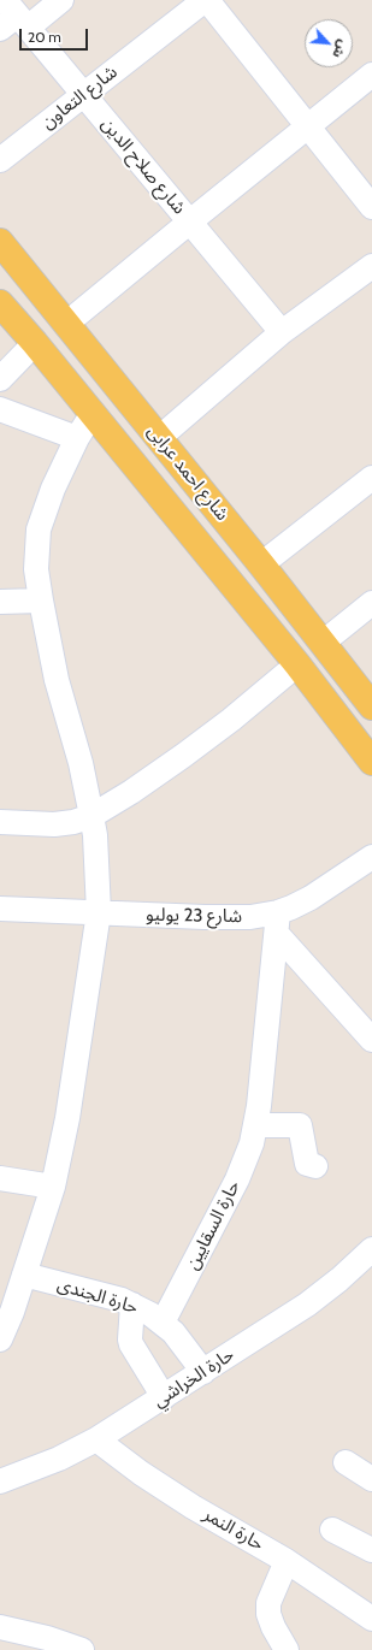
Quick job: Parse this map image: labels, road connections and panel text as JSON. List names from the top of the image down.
{
  "streets": {
    "main road": ["شارع احمد عرابى"],
    "street": [
      "شارع التعاون",
      "شارع صلاح الدين",
      "شارع 23 يوليو",
      "حارة السقايين",
      "حارة الجندى",
      "حارة الخراشي",
      "حارة النمر"
    ]
  },
  "crossings": [
    ["شارع التعاون", "شارع صلاح الدين"],
    ["شارع 23 يوليو", "حارة السقايين"],
    ["حارة السقايين", "حارة الجندى"],
    ["حارة الجندى", "حارة الخراشي"],
    ["حارة الخراشي", "حارة النمر"]
  ],
  "scale_bar": "20 m",
  "north": "bottom right"
}
